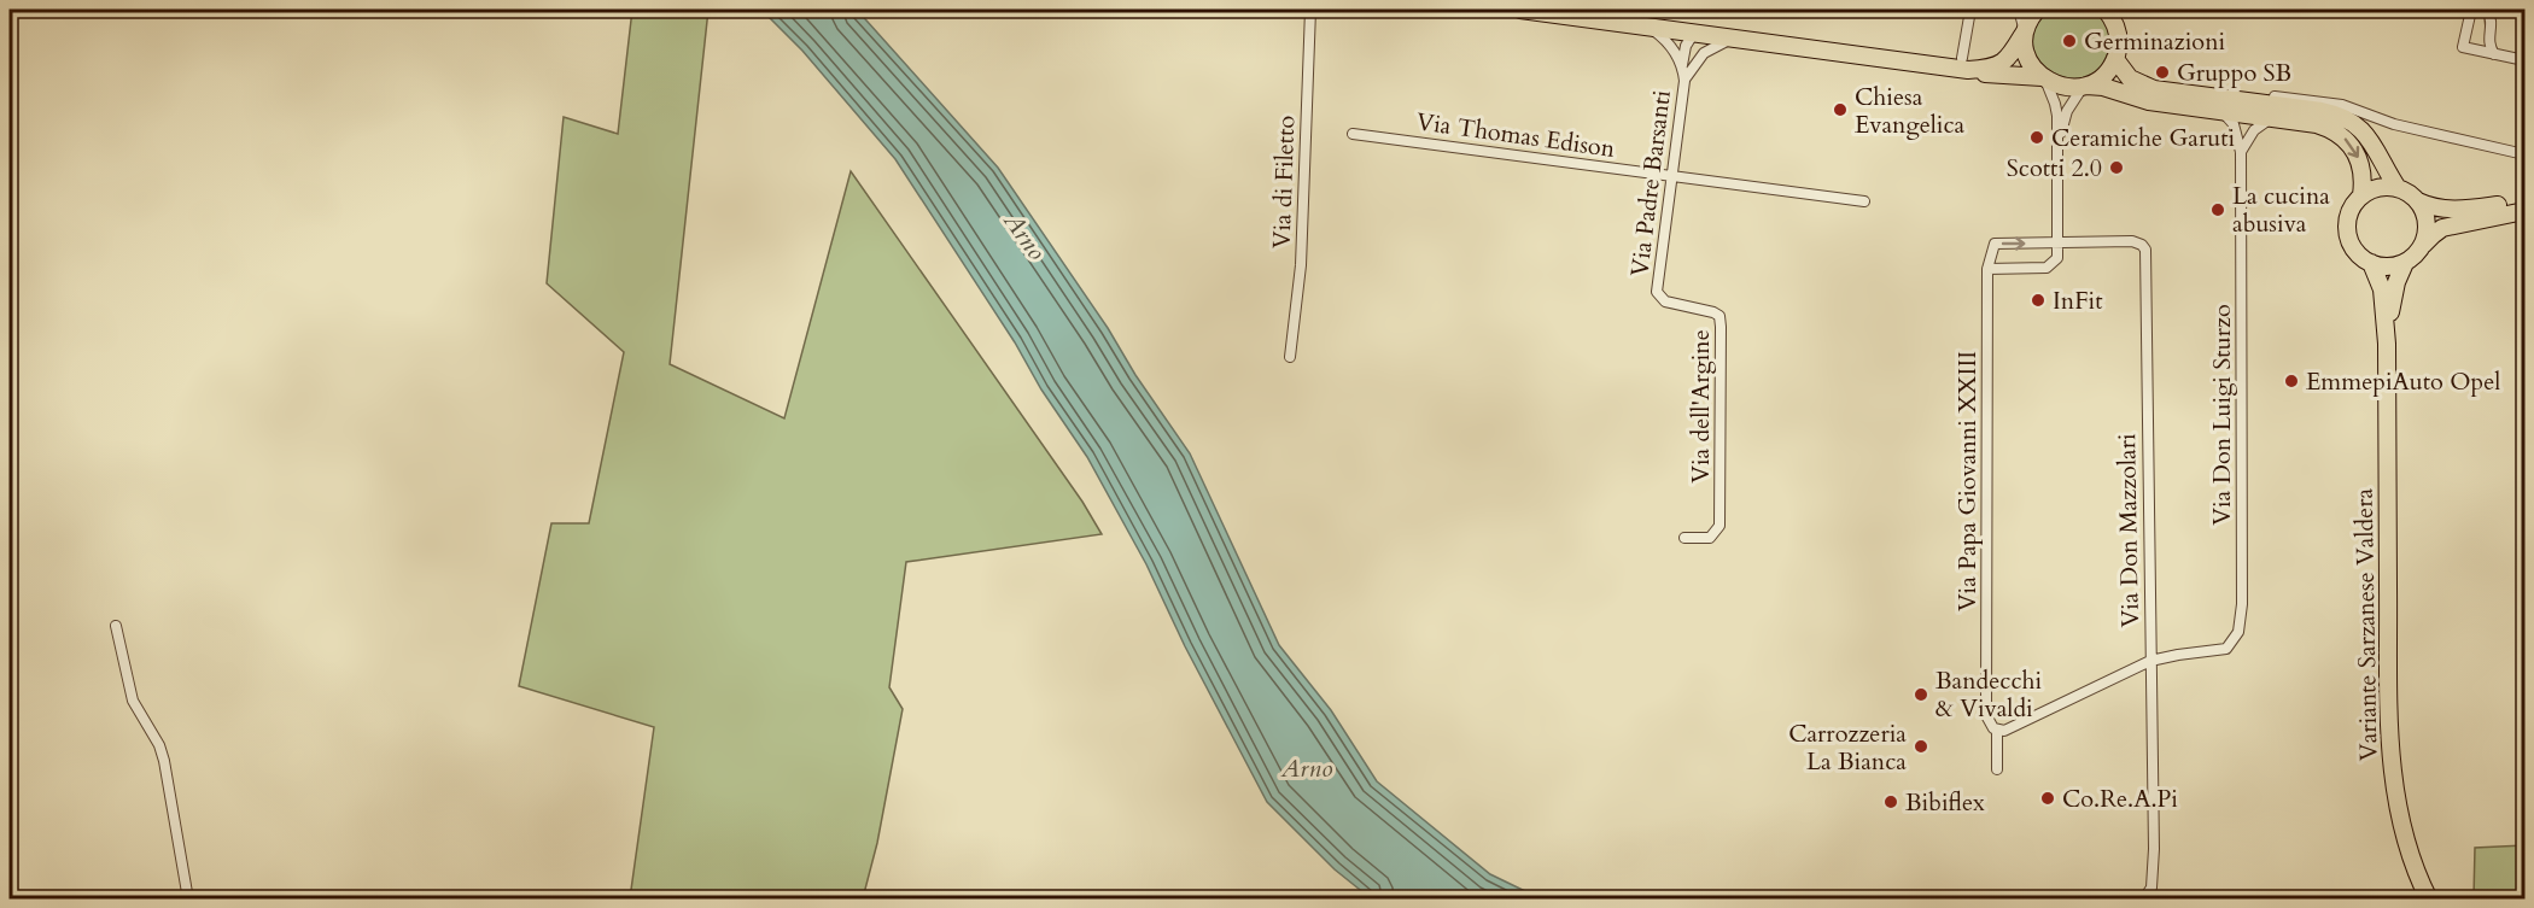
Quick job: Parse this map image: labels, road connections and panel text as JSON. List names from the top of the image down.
{
  "streets": {
    "main road": ["Variante Sarzanese Valdera"],
    "street": [
      "Via Thomas Edison",
      "Via di Filetto",
      "Via Padre Barsanti",
      "Via dell'Argine",
      "Via Don Luigi Sturzo",
      "Via Papa Giovanni XXIII",
      "Via Don Mazzolari"
    ]
  },
  "crossings": [
    ["Via Thomas Edison", "Via Padre Barsanti"],
    ["Via Padre Barsanti", "Via dell'Argine"],
    ["Via Don Luigi Sturzo", "Via Don Mazzolari"],
    ["Via Papa Giovanni XXIII", "Via Don Mazzolari"]
  ],
  "water": ["Arno"],
  "places": [
    "Germinazioni",
    "Gruppo SB",
    "Chiesa Evangelica",
    "Ceramiche Garuti",
    "Scotti 2.0",
    "La cucina abusiva",
    "InFit",
    "EmmepiAuto Opel",
    "Bandecchi & Vivaldi",
    "Carrozzeria La Bianca",
    "Co.Re.A.Pi",
    "Bibiflex"
  ]
}
